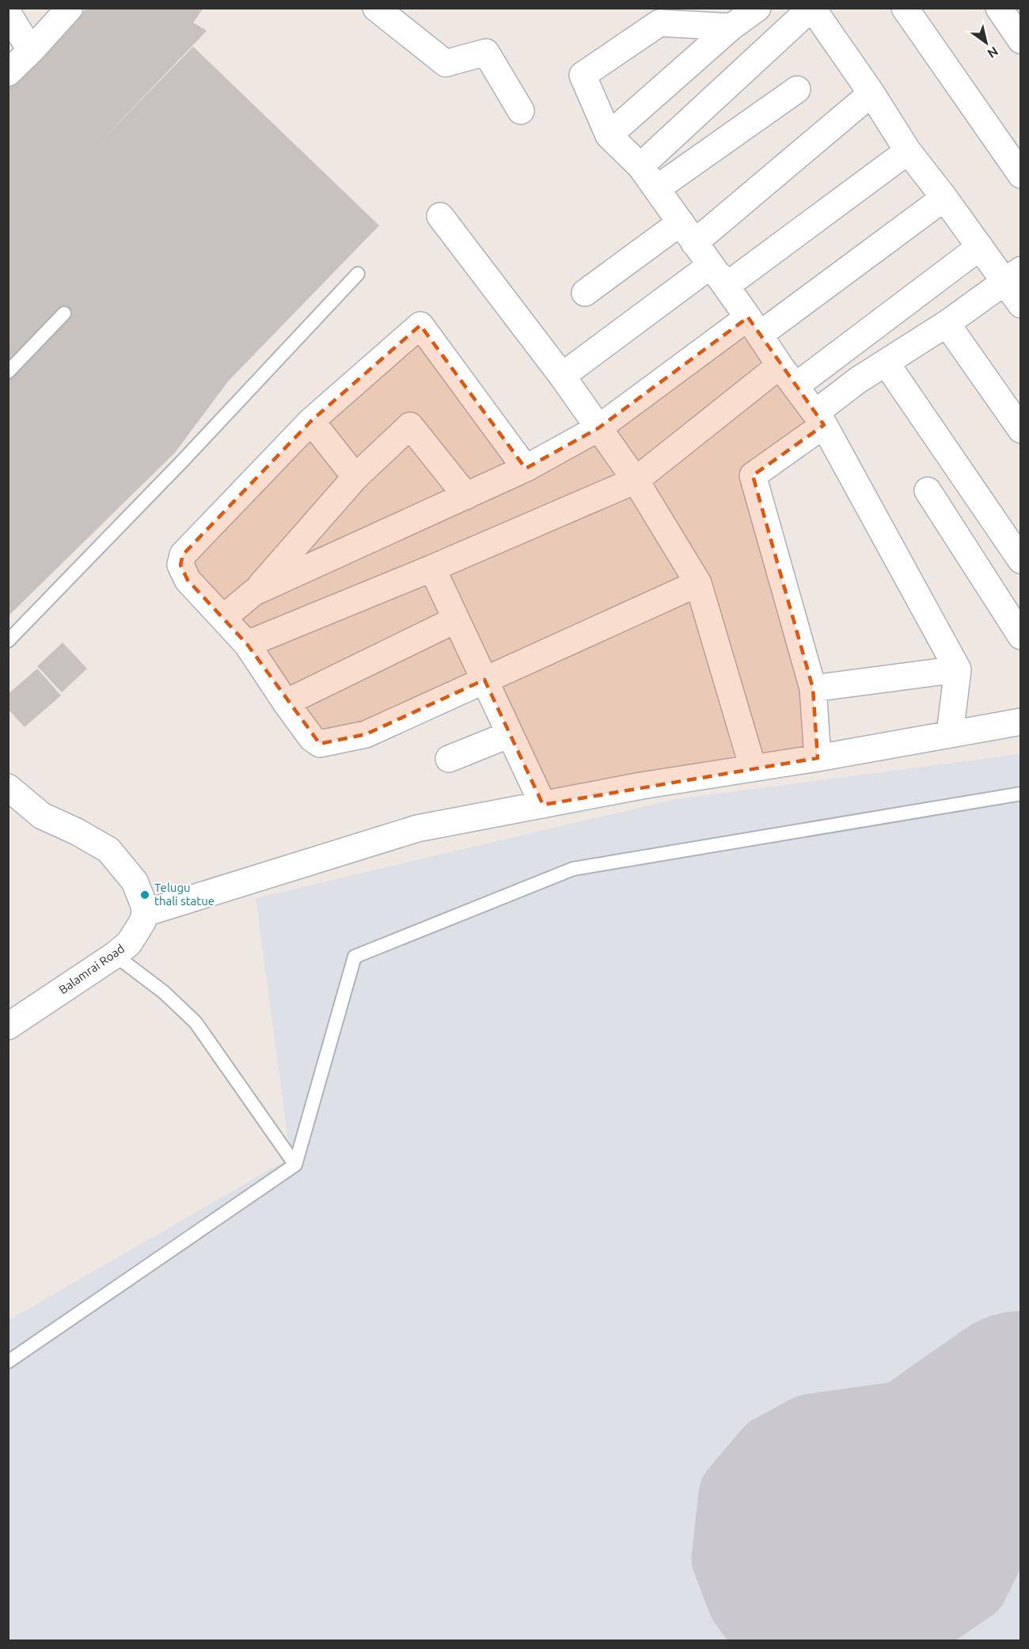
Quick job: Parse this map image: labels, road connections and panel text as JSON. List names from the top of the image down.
{
  "streets": {
    "street": ["Balamrai Road"]
  },
  "places": ["Telugu thali statue"],
  "north": "bottom right"
}
